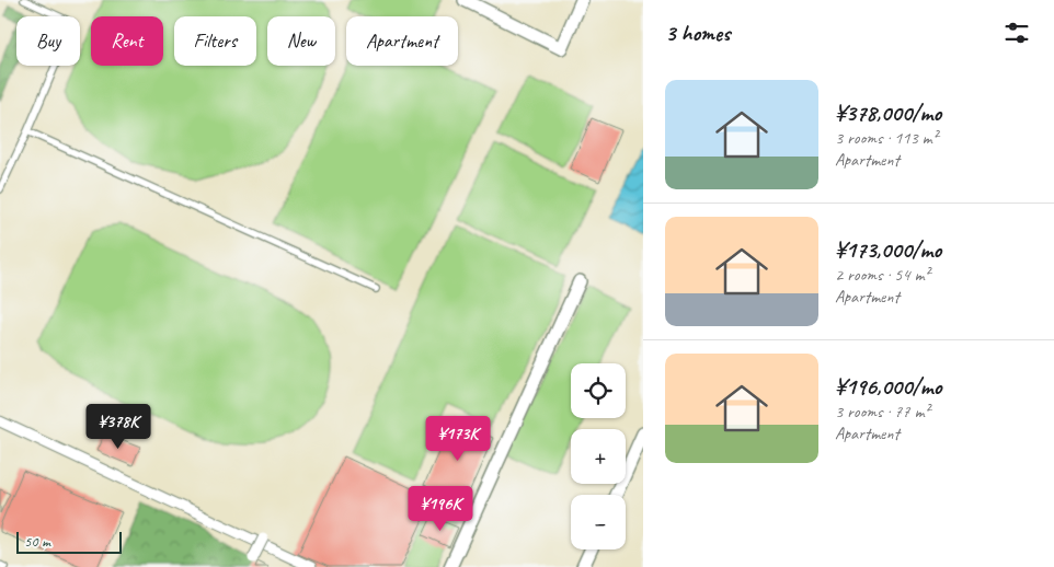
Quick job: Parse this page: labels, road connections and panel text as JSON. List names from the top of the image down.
{
  "scale_bar": "50 m",
  "page": {
    "heading": "3 homes",
    "chip": [
      "Buy",
      "Rent",
      "Filters",
      "New",
      "Apartment"
    ],
    "list": [
      {
        "name": "¥378,000/mo",
        "note": "3 rooms · 113 m² · Apartment"
      },
      {
        "name": "¥173,000/mo",
        "note": "2 rooms · 54 m² · Apartment"
      },
      {
        "name": "¥196,000/mo",
        "note": "3 rooms · 77 m² · Apartment"
      }
    ],
    "map_buttons": ["+", "−"],
    "price": ["¥378K", "¥173K", "¥196K"],
    "scale": "50 m"
  }
}
